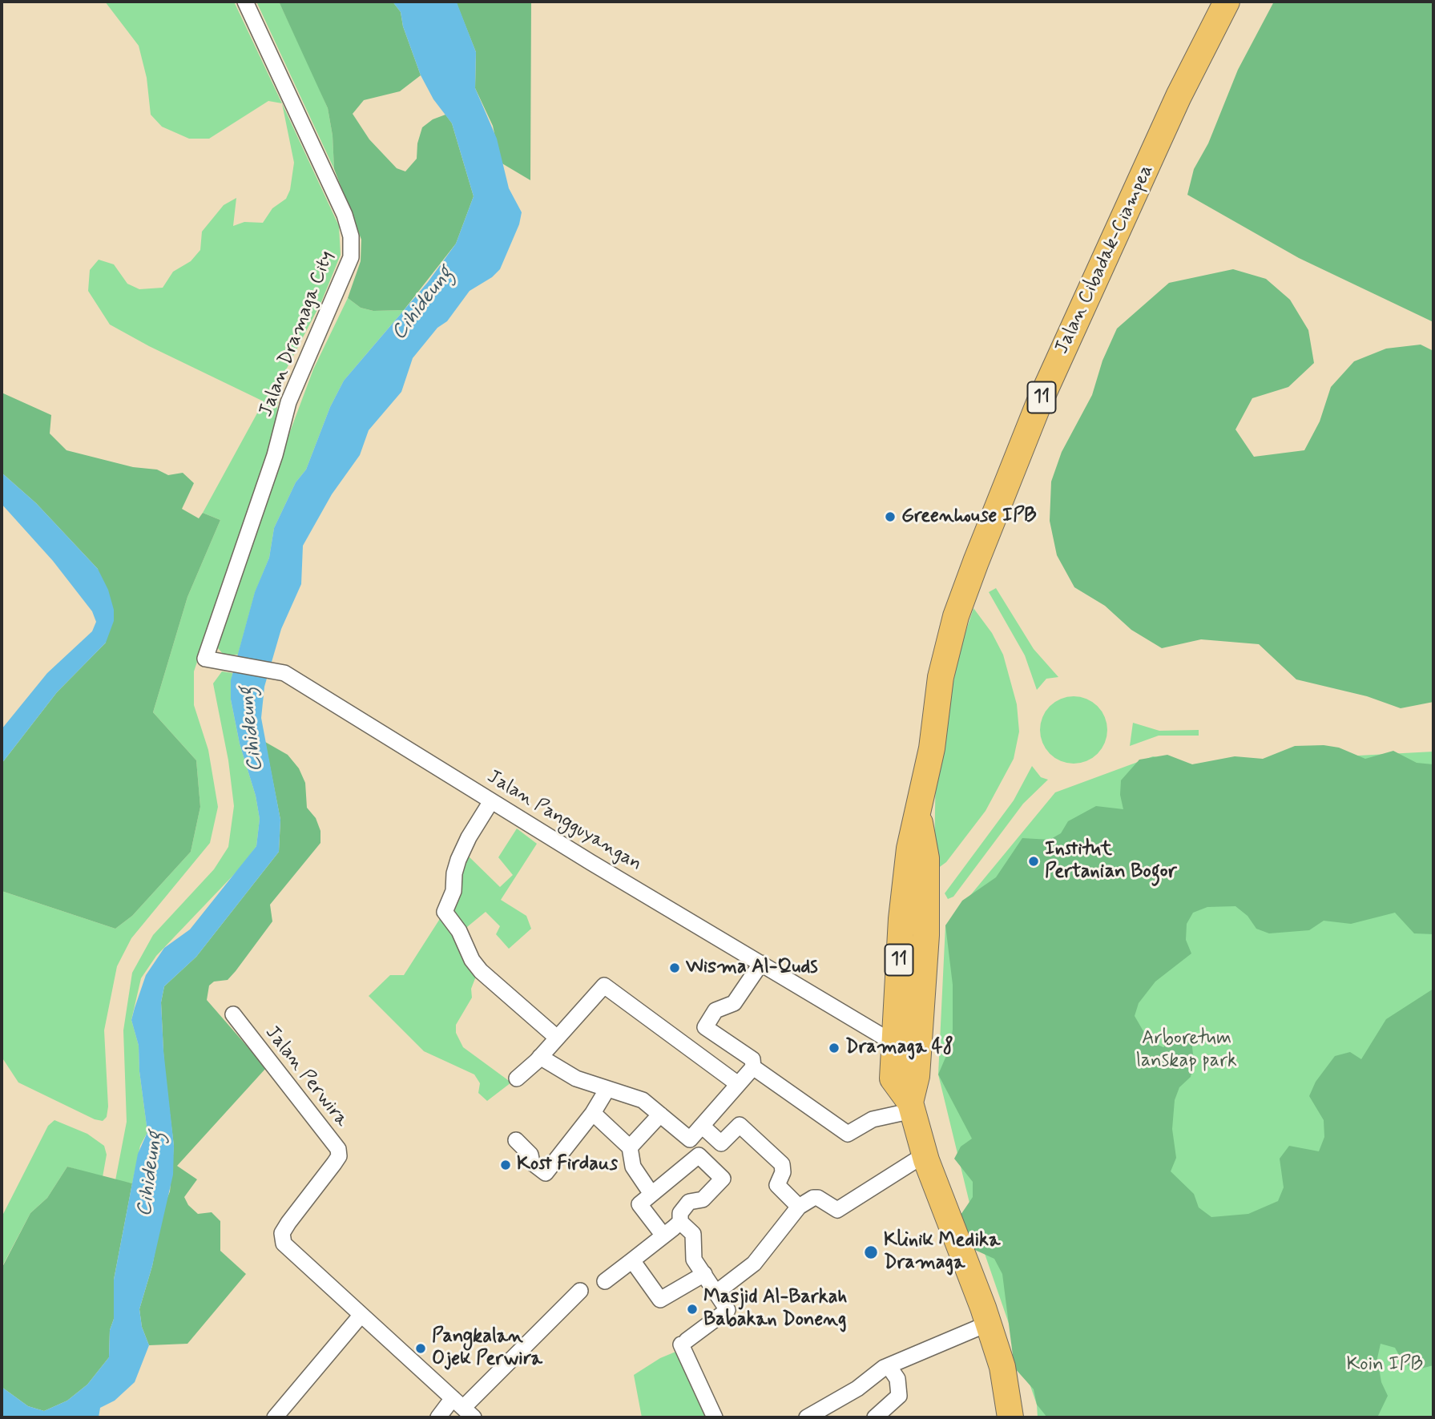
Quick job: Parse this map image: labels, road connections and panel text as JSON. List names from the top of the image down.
{
  "streets": {
    "highway": ["Jalan Cibadak-Ciampea", "11"],
    "street": ["Jalan Dramaga City", "Jalan Pangguyangan", "Jalan Perwira"]
  },
  "crossings": [
    ["Jalan Cibadak-Ciampea", "11"],
    ["Jalan Dramaga City", "Jalan Pangguyangan"],
    ["11", "Jalan Pangguyangan"]
  ],
  "water": ["Cihideung"],
  "parks": ["Arboretum lanskap park", "Koin IPB"],
  "places": [
    "Greenhouse IPB",
    "Institut Pertanian Bogor",
    "Wisma Al-Quds",
    "Dramaga 48",
    "Kost Firdaus",
    "Klinik Medika Dramaga",
    "Masjid Al-Barkah Babakan Doneng",
    "Pangkalan Ojek Perwira"
  ]
}
